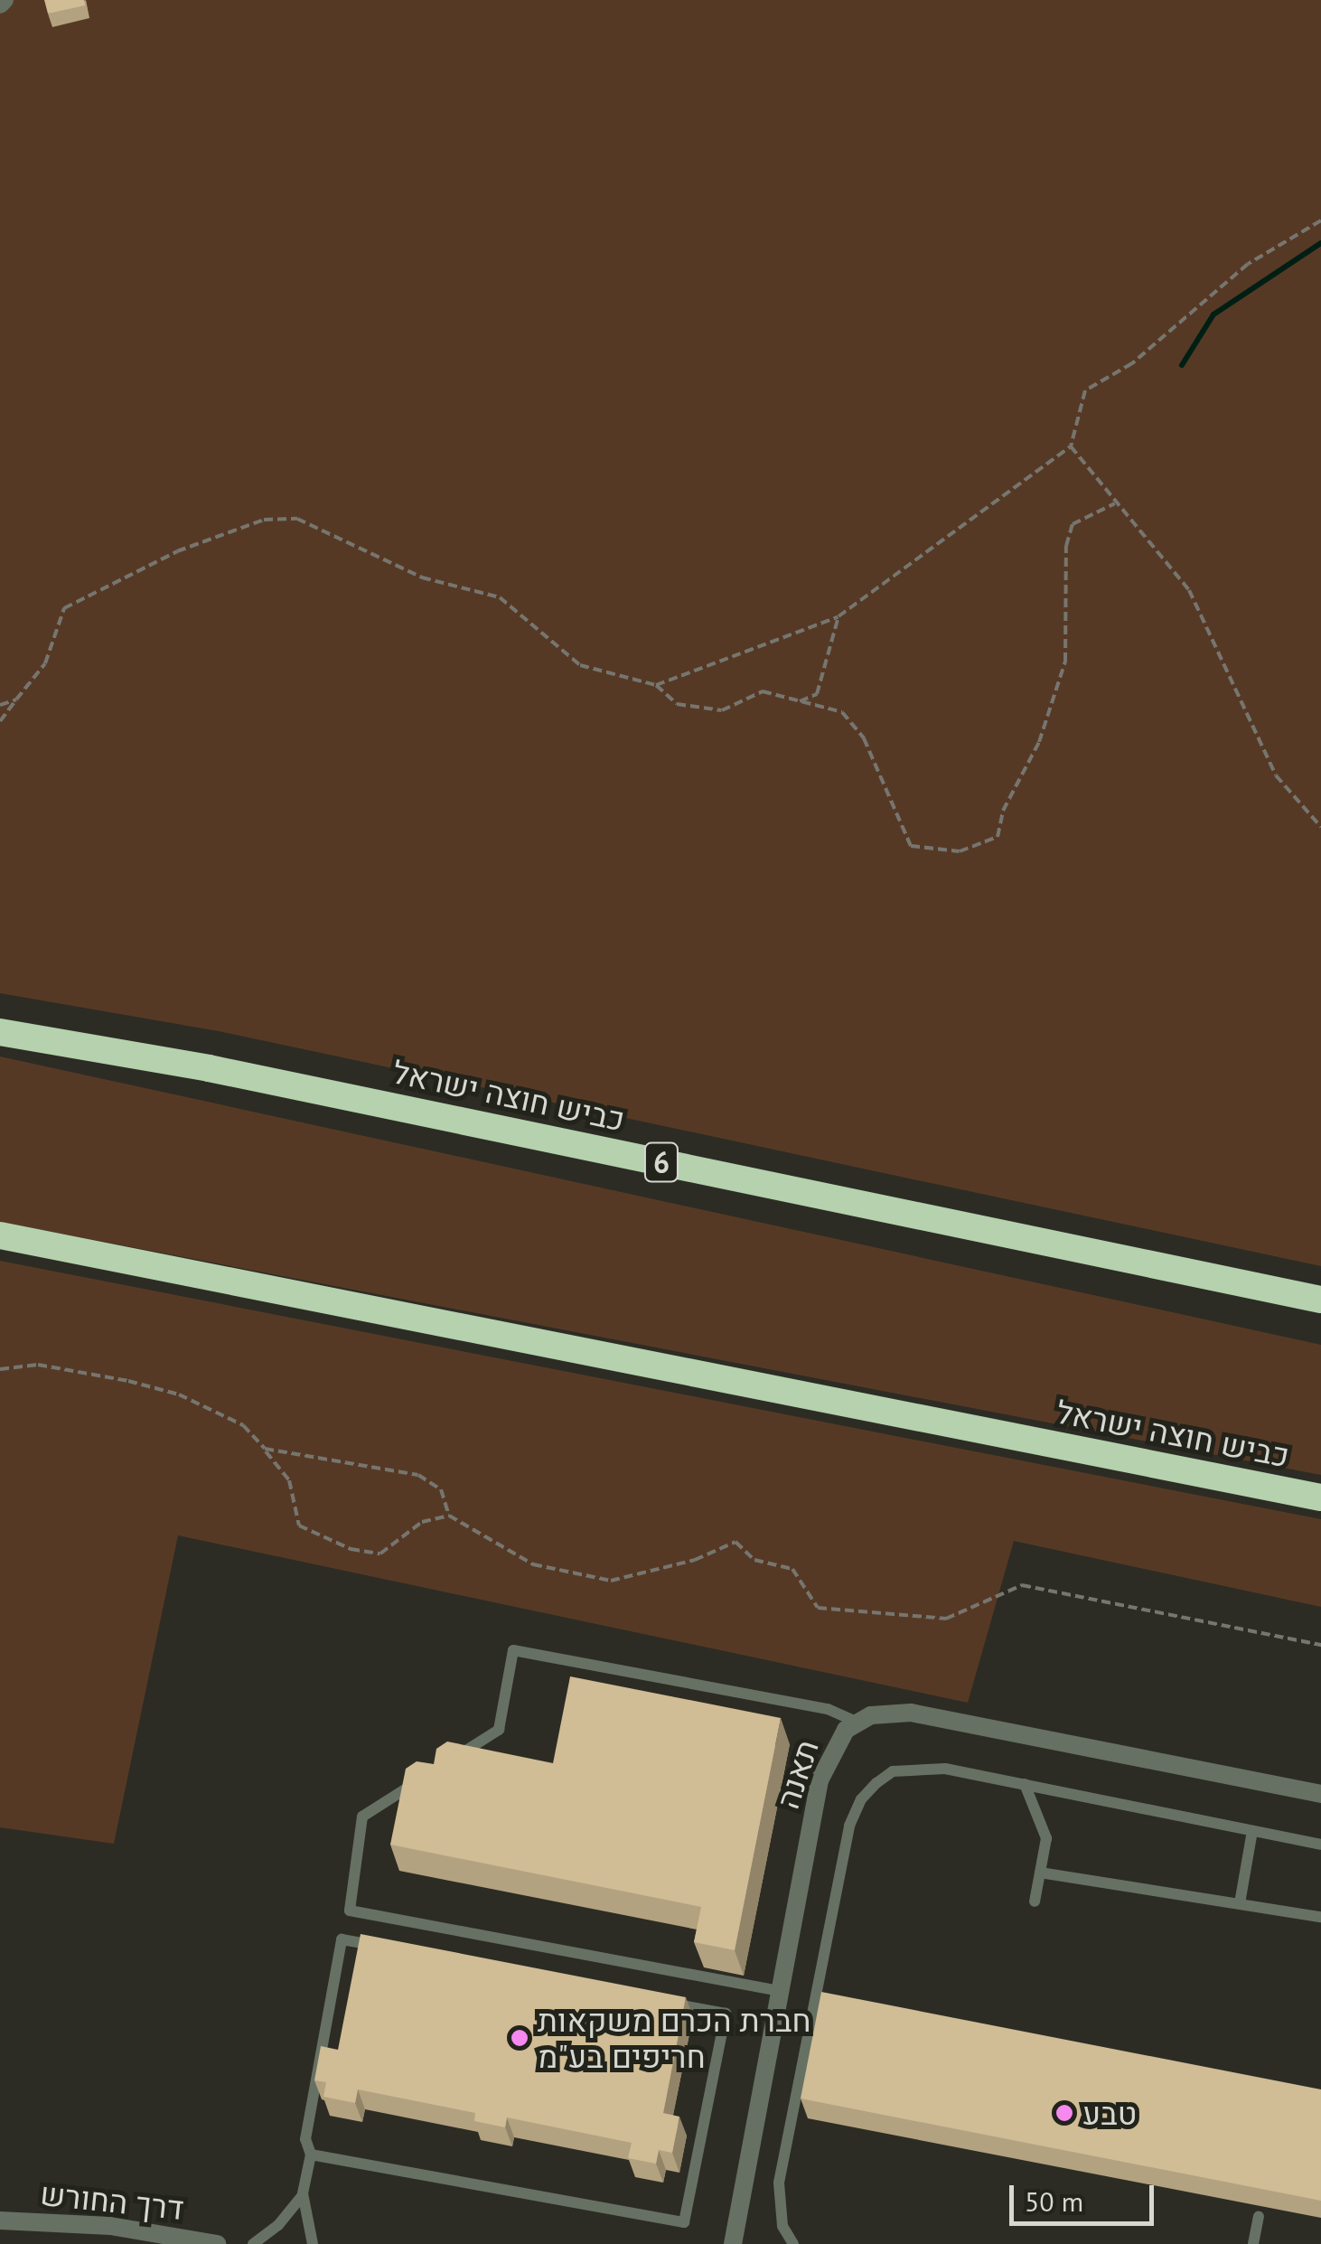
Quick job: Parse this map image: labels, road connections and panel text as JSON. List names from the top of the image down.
{
  "streets": {
    "highway": ["כביש חוצה ישראל", "6"],
    "street": ["תאנה", "דרך החורש"]
  },
  "places": ["חברת הכרם משקאות חריפים בע\"מ", "טבע"],
  "scale_bar": "50 m"
}
